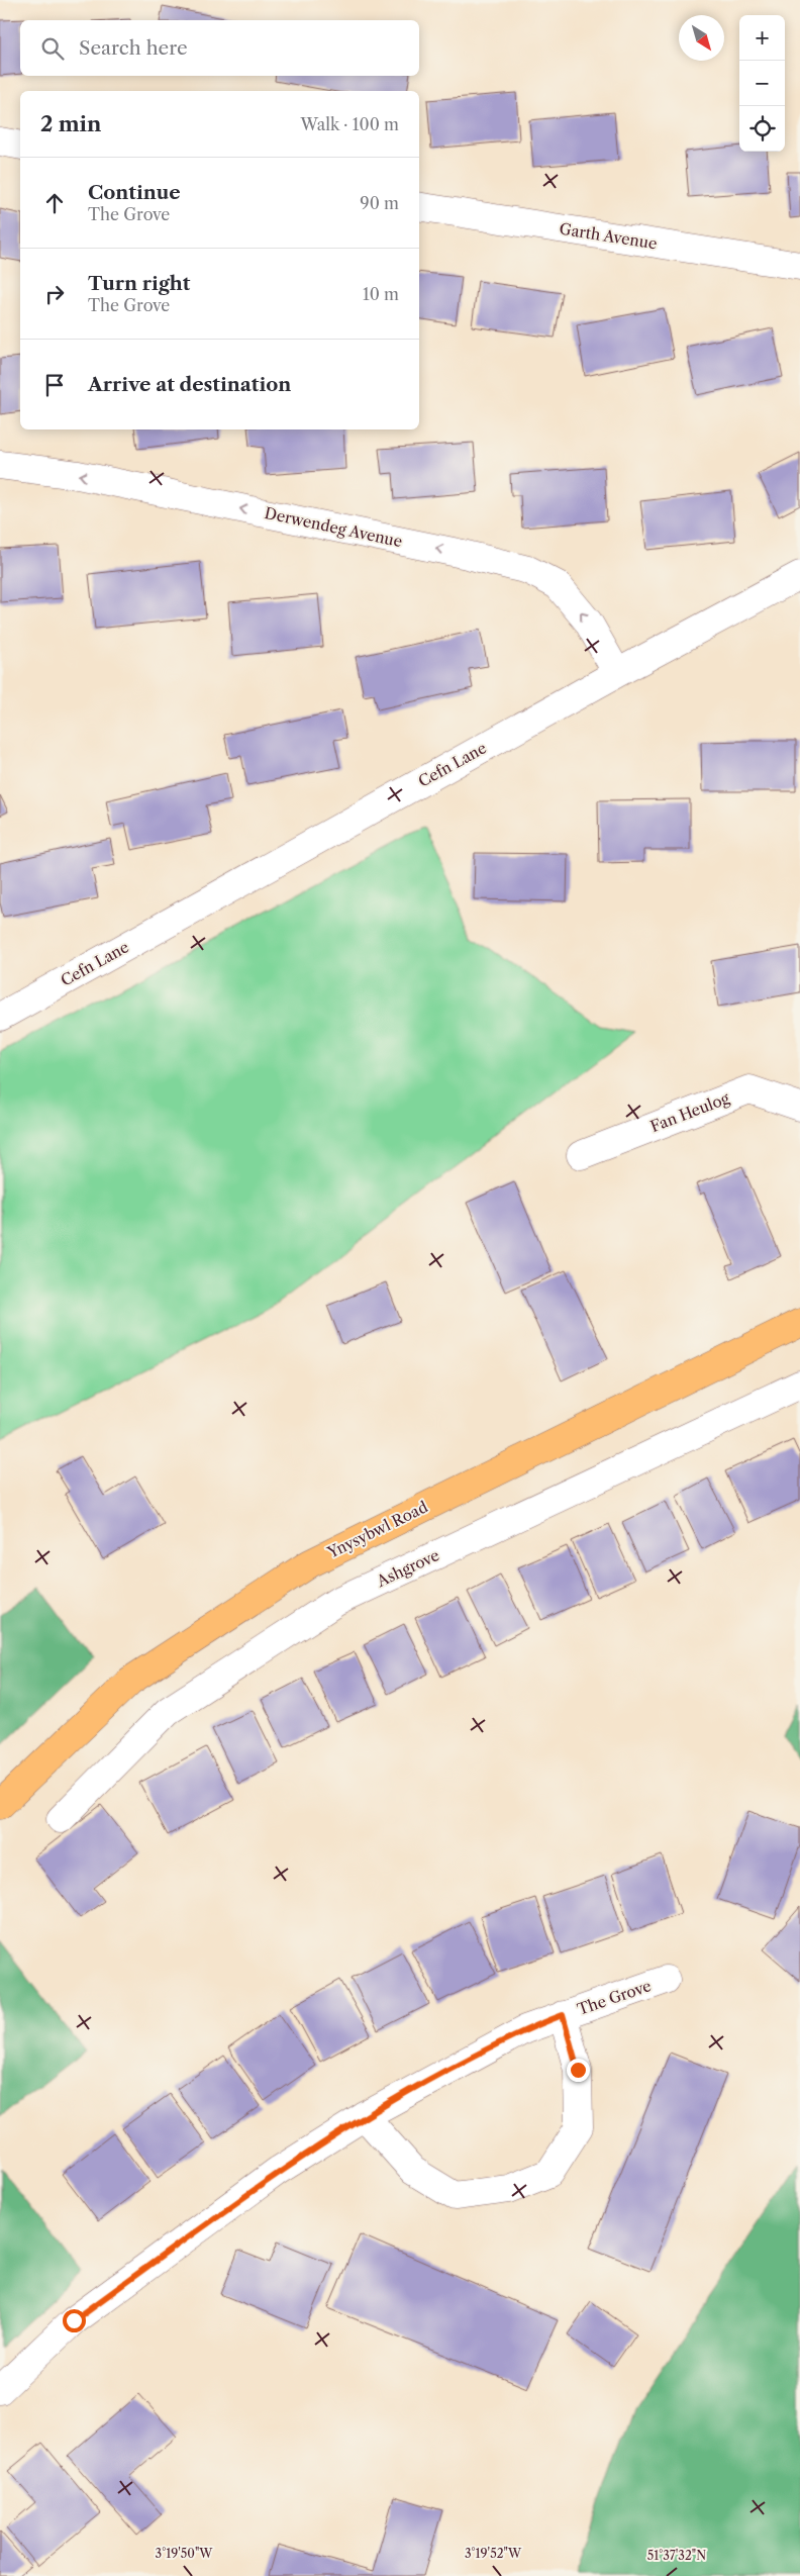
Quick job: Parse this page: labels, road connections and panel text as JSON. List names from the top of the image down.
{
  "streets": {
    "main road": ["Ynysybwl Road"],
    "street": [
      "Garth Avenue",
      "Derwendeg Avenue",
      "Cefn Lane",
      "Fan Heulog",
      "Ashgrove",
      "The Grove"
    ]
  },
  "crossings": [
    ["Derwendeg Avenue", "Cefn Lane"]
  ],
  "one_way": ["Derwendeg Avenue"],
  "north": "bottom right",
  "page": {
    "map_buttons": ["+", "−"],
    "search": "Search here",
    "heading": ["2 min", "Walk · 100 m"],
    "list": [
      ["Continue", "The Grove", "90 m"],
      ["Turn right", "The Grove", "10 m"],
      "Arrive at destination"
    ]
  },
  "coordinates": ["3°19'50\"W", "3°19'52\"W", "51°37'32\"N"]
}
